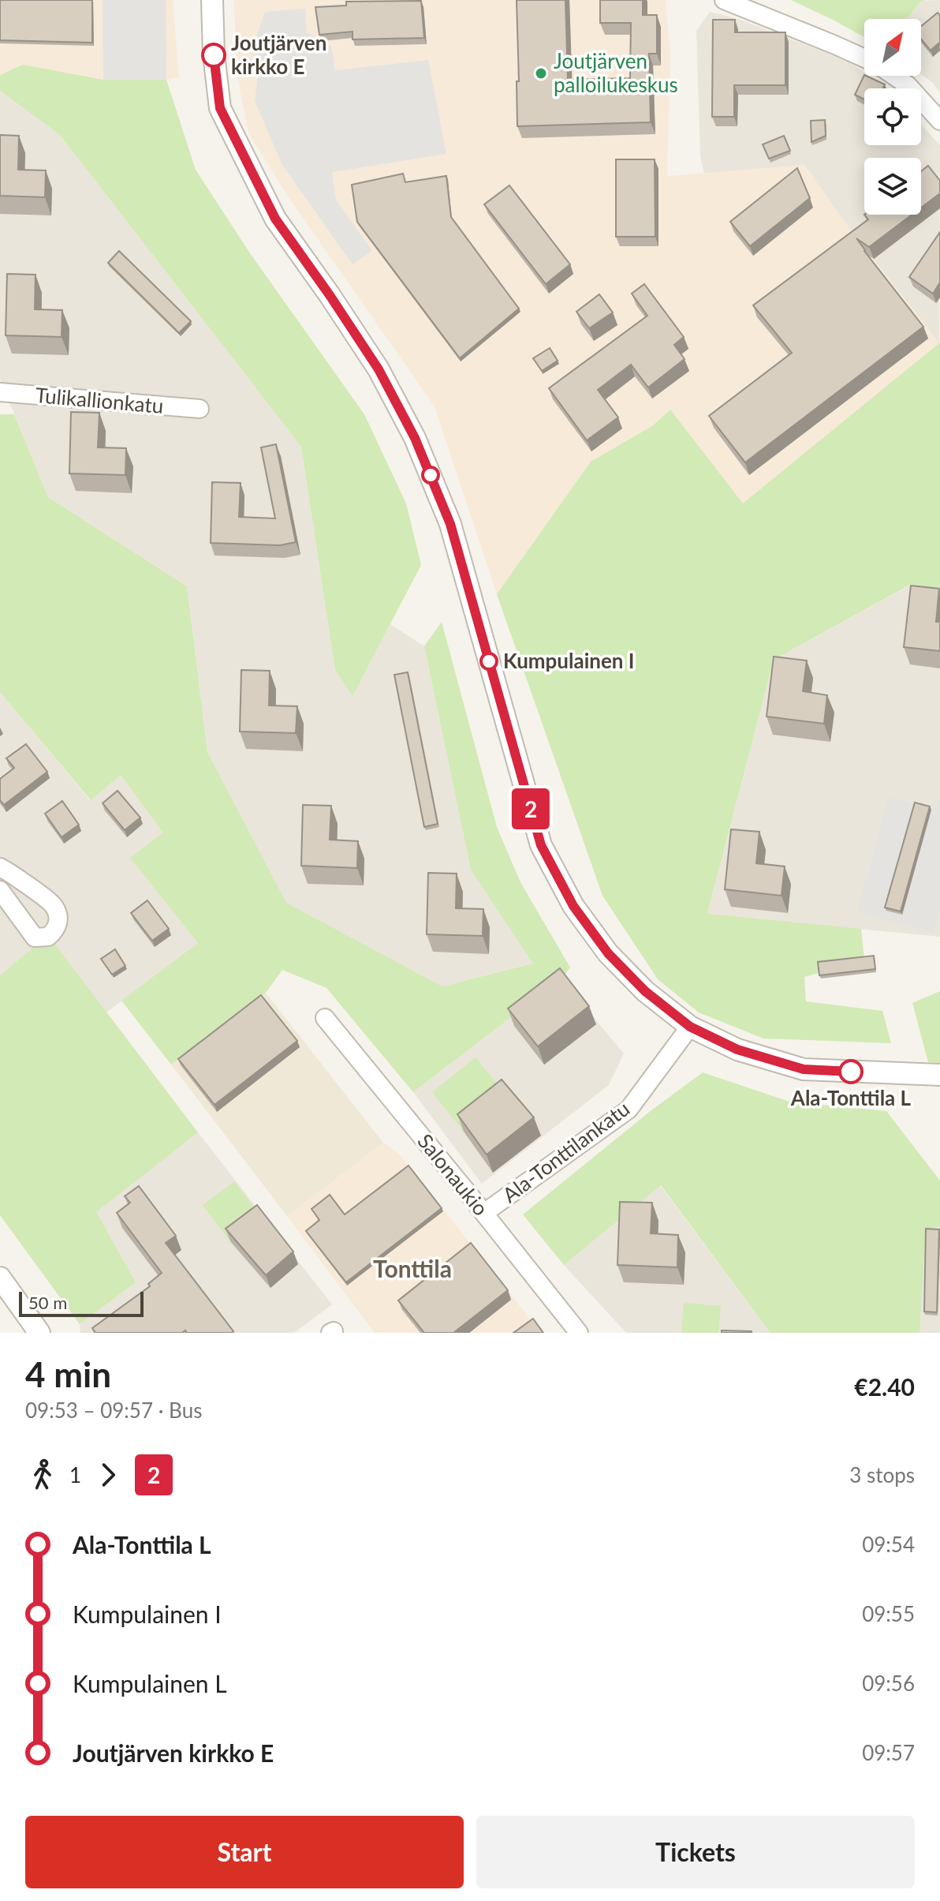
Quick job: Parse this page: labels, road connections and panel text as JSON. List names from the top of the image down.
{
  "streets": {
    "street": ["Tulikallionkatu", "Ala-Tonttilankatu", "Salonaukio"]
  },
  "crossings": [
    ["Ala-Tonttilankatu", "Salonaukio"]
  ],
  "districts": ["Tonttila"],
  "places": [
    "Joutjärven kirkko E",
    "Joutjärven palloilukeskus",
    "Kumpulainen I",
    "Ala-Tonttila L"
  ],
  "lines": ["bus line 2"],
  "scale_bar": "50 m",
  "north": "top right",
  "page": {
    "on_map": "2",
    "scale": "50 m",
    "heading": ["4 min", "09:53 – 09:57 · Bus", "€2.40"],
    "legs": ["1", "2", "3 stops"],
    "list": [
      {
        "name": "Ala-Tonttila L",
        "value": "09:54"
      },
      {
        "name": "Kumpulainen I",
        "value": "09:55"
      },
      {
        "name": "Kumpulainen L",
        "value": "09:56"
      },
      {
        "name": "Joutjärven kirkko E",
        "value": "09:57"
      }
    ],
    "buttons": ["Start", "Tickets"]
  }
}
